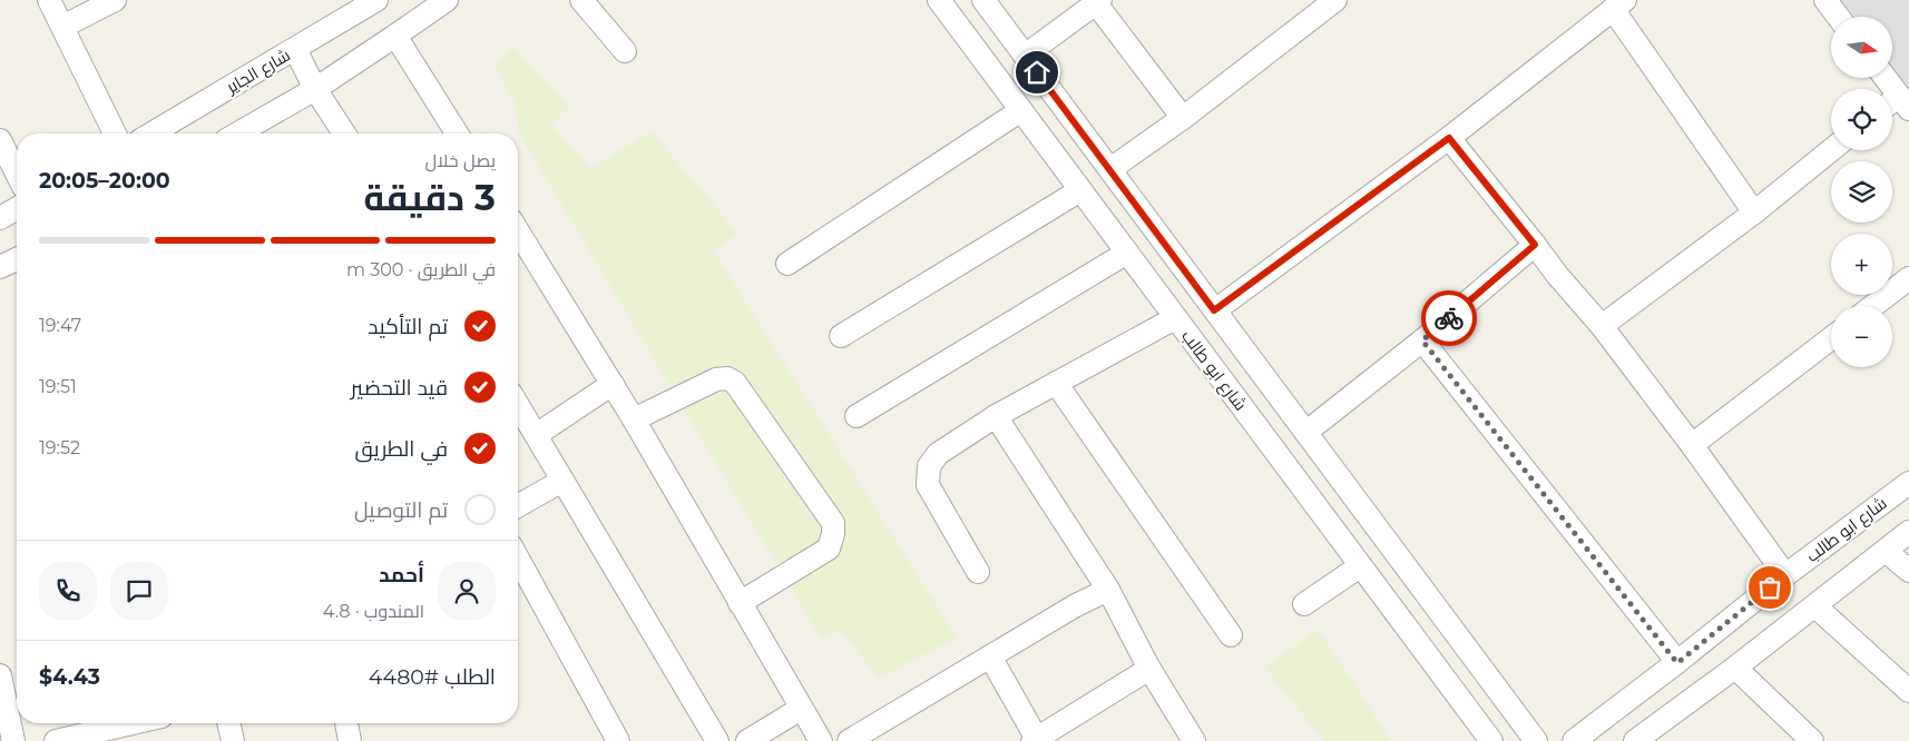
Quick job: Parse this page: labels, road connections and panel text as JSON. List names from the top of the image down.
{
  "streets": {
    "street": ["شارع الجاير", "شارع ابو طالب"]
  },
  "north": "right",
  "page": {
    "map_buttons": ["+", "−"],
    "heading": ["3 دقيقة", "يصل خلال", "20:00–20:05"],
    "panel": [
      "أحمد",
      "المندوب · 4.8",
      "الطلب #4480",
      "$4.43"
    ],
    "bar": "في الطريق · 300 m",
    "list": [
      ["تم التأكيد", "19:47"],
      ["قيد التحضير", "19:51"],
      ["في الطريق", "19:52"],
      "تم التوصيل"
    ]
  }
}
